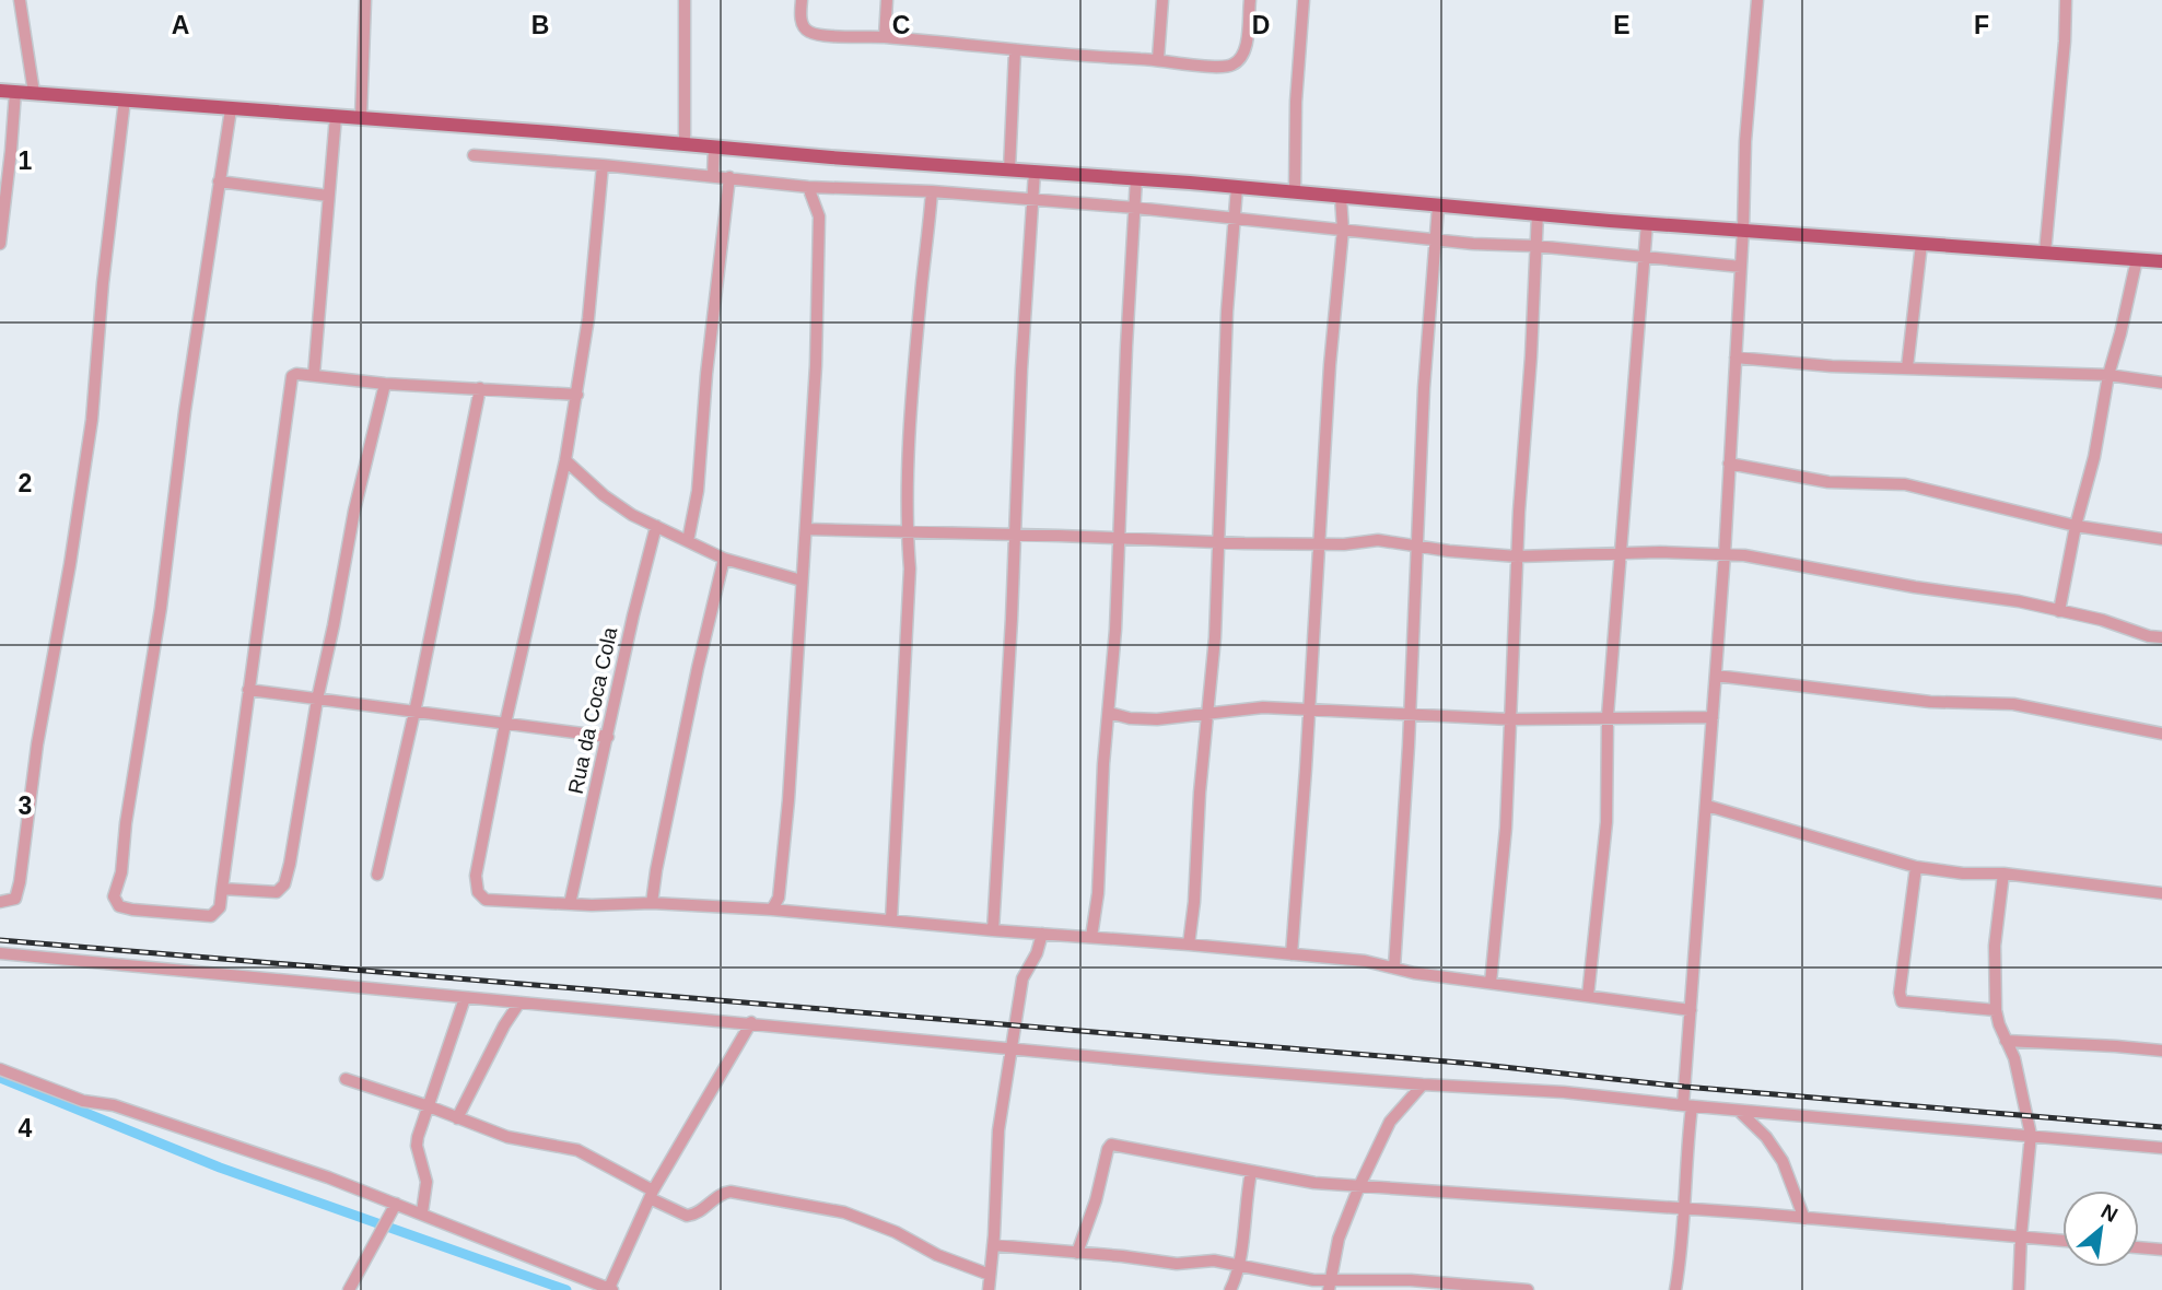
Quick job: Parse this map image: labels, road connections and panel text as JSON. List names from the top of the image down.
{
  "streets": {
    "street": ["Rua da Coca Cola"]
  },
  "north": "top right",
  "grid": {
    "columns": [
      "A",
      "B",
      "C",
      "D",
      "E",
      "F"
    ],
    "rows": [
      "1",
      "2",
      "3",
      "4"
    ]
  }
}
